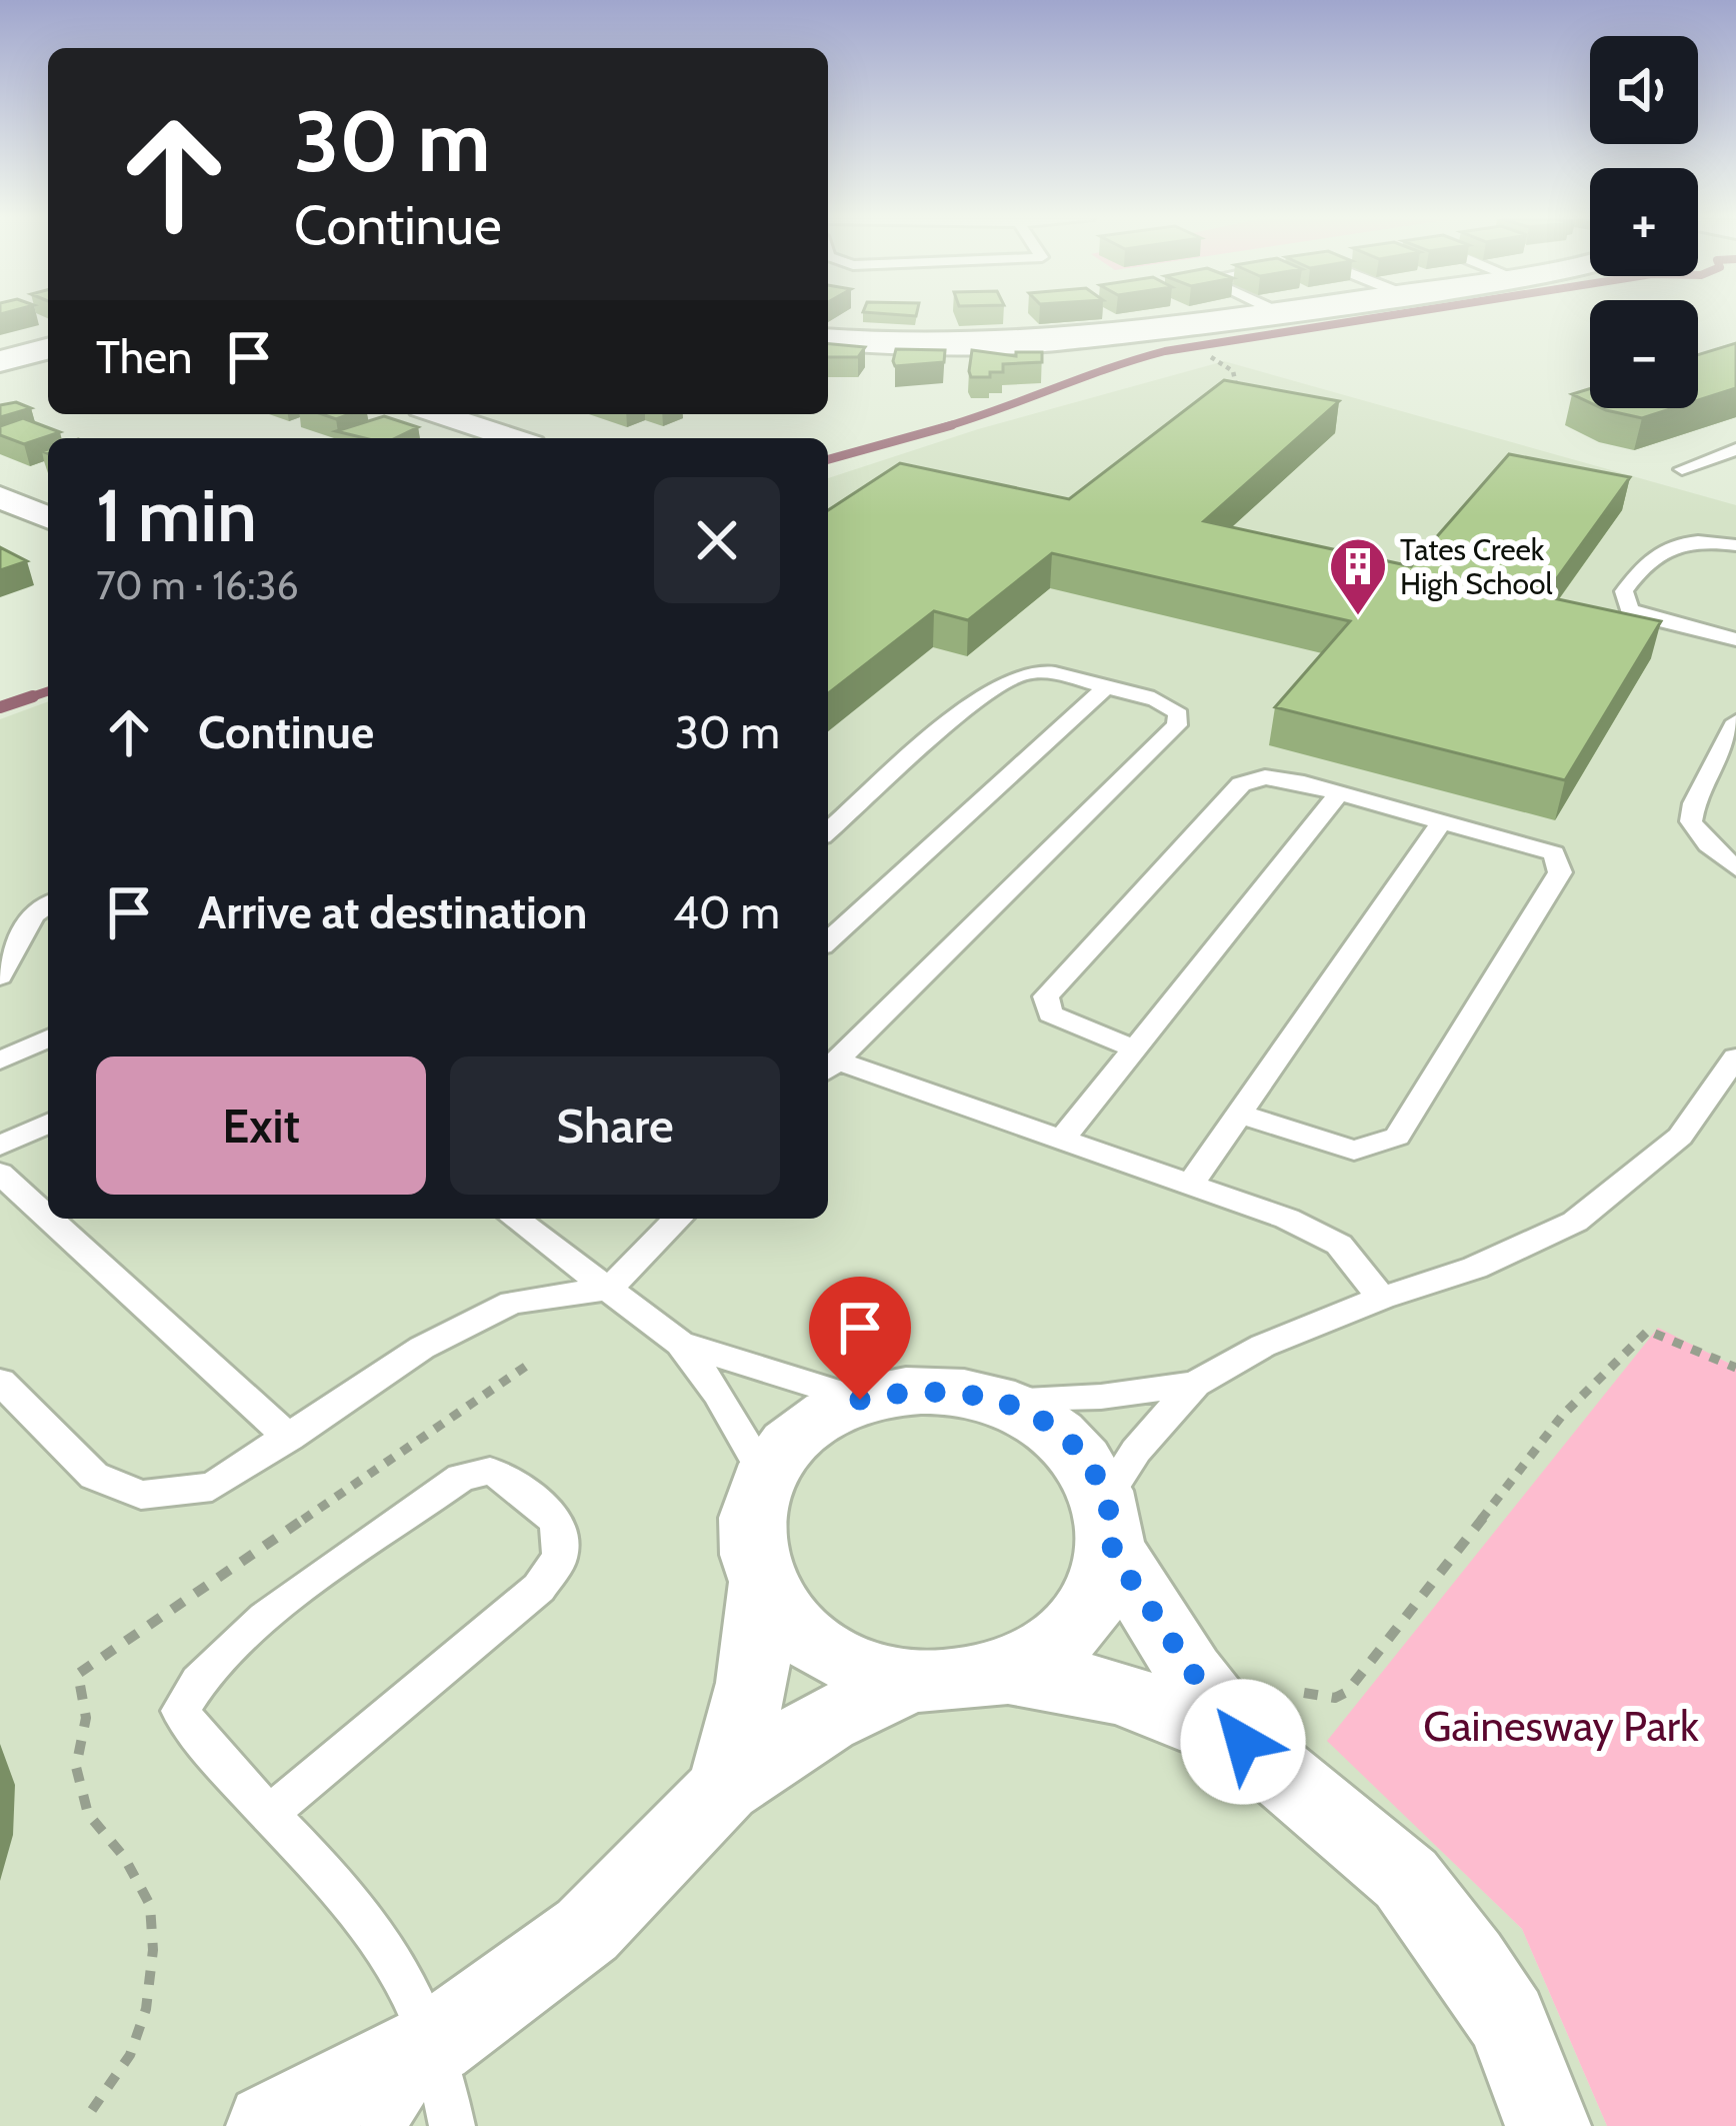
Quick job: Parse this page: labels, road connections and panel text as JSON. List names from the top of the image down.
{
  "parks": ["Gainesway Park"],
  "places": {
    "building": ["Tates Creek High School"]
  },
  "page": {
    "map_buttons": ["+", "−"],
    "turn": ["30 m", "Continue"],
    "then": "Then",
    "heading": ["1 min", "70 m · 16:36"],
    "list": [
      {
        "name": "Continue",
        "value": "30 m"
      },
      {
        "name": "Arrive at destination",
        "value": "40 m"
      }
    ],
    "buttons": ["Exit", "Share"]
  }
}
